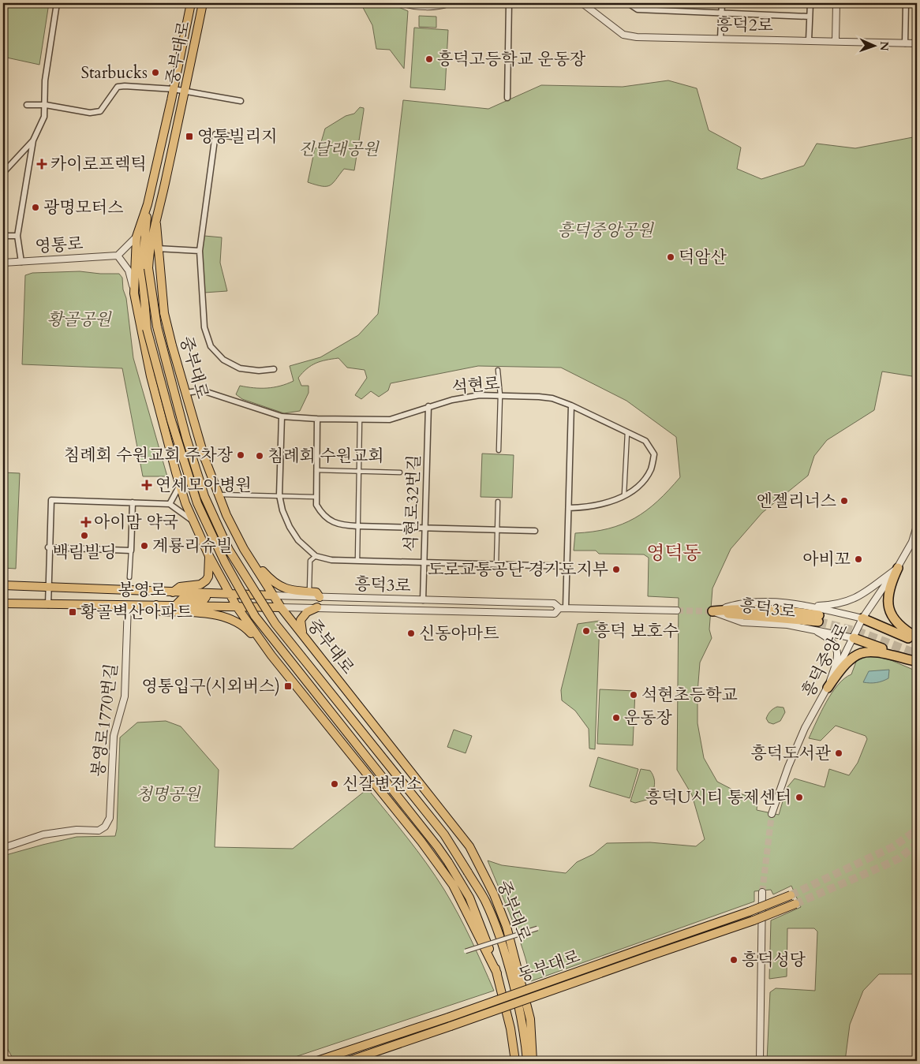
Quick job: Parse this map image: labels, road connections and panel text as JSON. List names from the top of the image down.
{
  "streets": {
    "main road": ["중부대로", "봉영로", "동부대로"],
    "street": [
      "흥덕2로",
      "영통로",
      "석현로",
      "석현로32번길",
      "흥덕3로",
      "흥덕중앙로",
      "봉영로1770번길"
    ]
  },
  "crossings": [
    ["중부대로", "석현로"],
    ["중부대로", "흥덕3로"],
    ["중부대로", "봉영로"],
    ["석현로", "석현로32번길"],
    ["석현로32번길", "흥덕3로"],
    ["흥덕3로", "봉영로"],
    ["흥덕3로", "흥덕중앙로"],
    ["봉영로", "봉영로1770번길"]
  ],
  "districts": ["영덕동"],
  "parks": [
    "진달래공원",
    "흥덕중앙공원",
    "황골공원",
    "청명공원"
  ],
  "places": {
    "other": [
      "흥덕고등학교 운동장",
      "Starbucks",
      "광명모터스",
      "덕암산",
      "침례회 수원교회 주차장",
      "침례회 수원교회",
      "엔젤리너스",
      "백림빌딩",
      "계룡리슈빌",
      "아비꼬",
      "도로교통공단 경기도지부",
      "흥덕 보호수",
      "신동아마트",
      "석현초등학교",
      "운동장",
      "흥덕도서관",
      "신갈변전소",
      "흥덕U시티 통제센터",
      "흥덕성당"
    ],
    "transit": ["영통빌리지", "황골벽산아파트", "영통입구(시외버스)"],
    "health": ["카이로프렉틱", "연세모아병원", "아이맘 약국"]
  },
  "north": "right"
}
